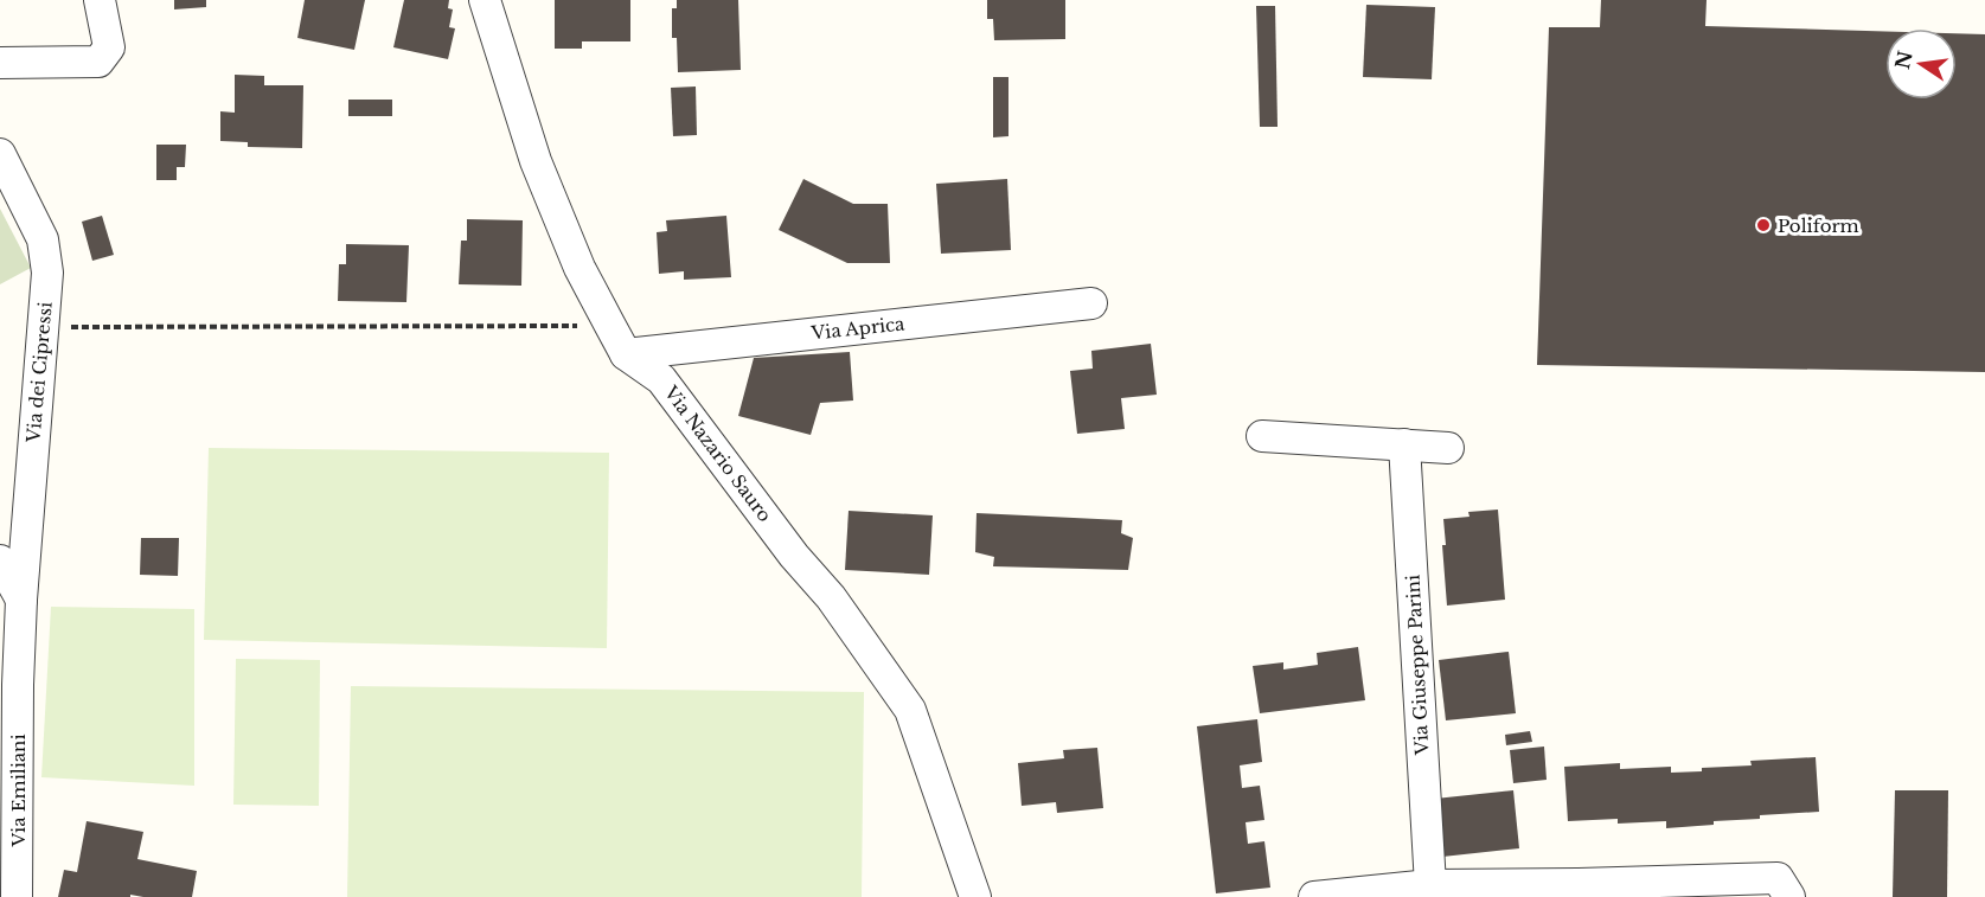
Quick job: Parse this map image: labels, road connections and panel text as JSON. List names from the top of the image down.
{
  "streets": {
    "street": [
      "Via Aprica",
      "Via dei Cipressi",
      "Via Nazario Sauro",
      "Via Giuseppe Parini",
      "Via Emiliani"
    ]
  },
  "crossings": [
    ["Via Aprica", "Via Nazario Sauro"],
    ["Via dei Cipressi", "Via Emiliani"]
  ],
  "places": ["Poliform"],
  "north": "left"
}
